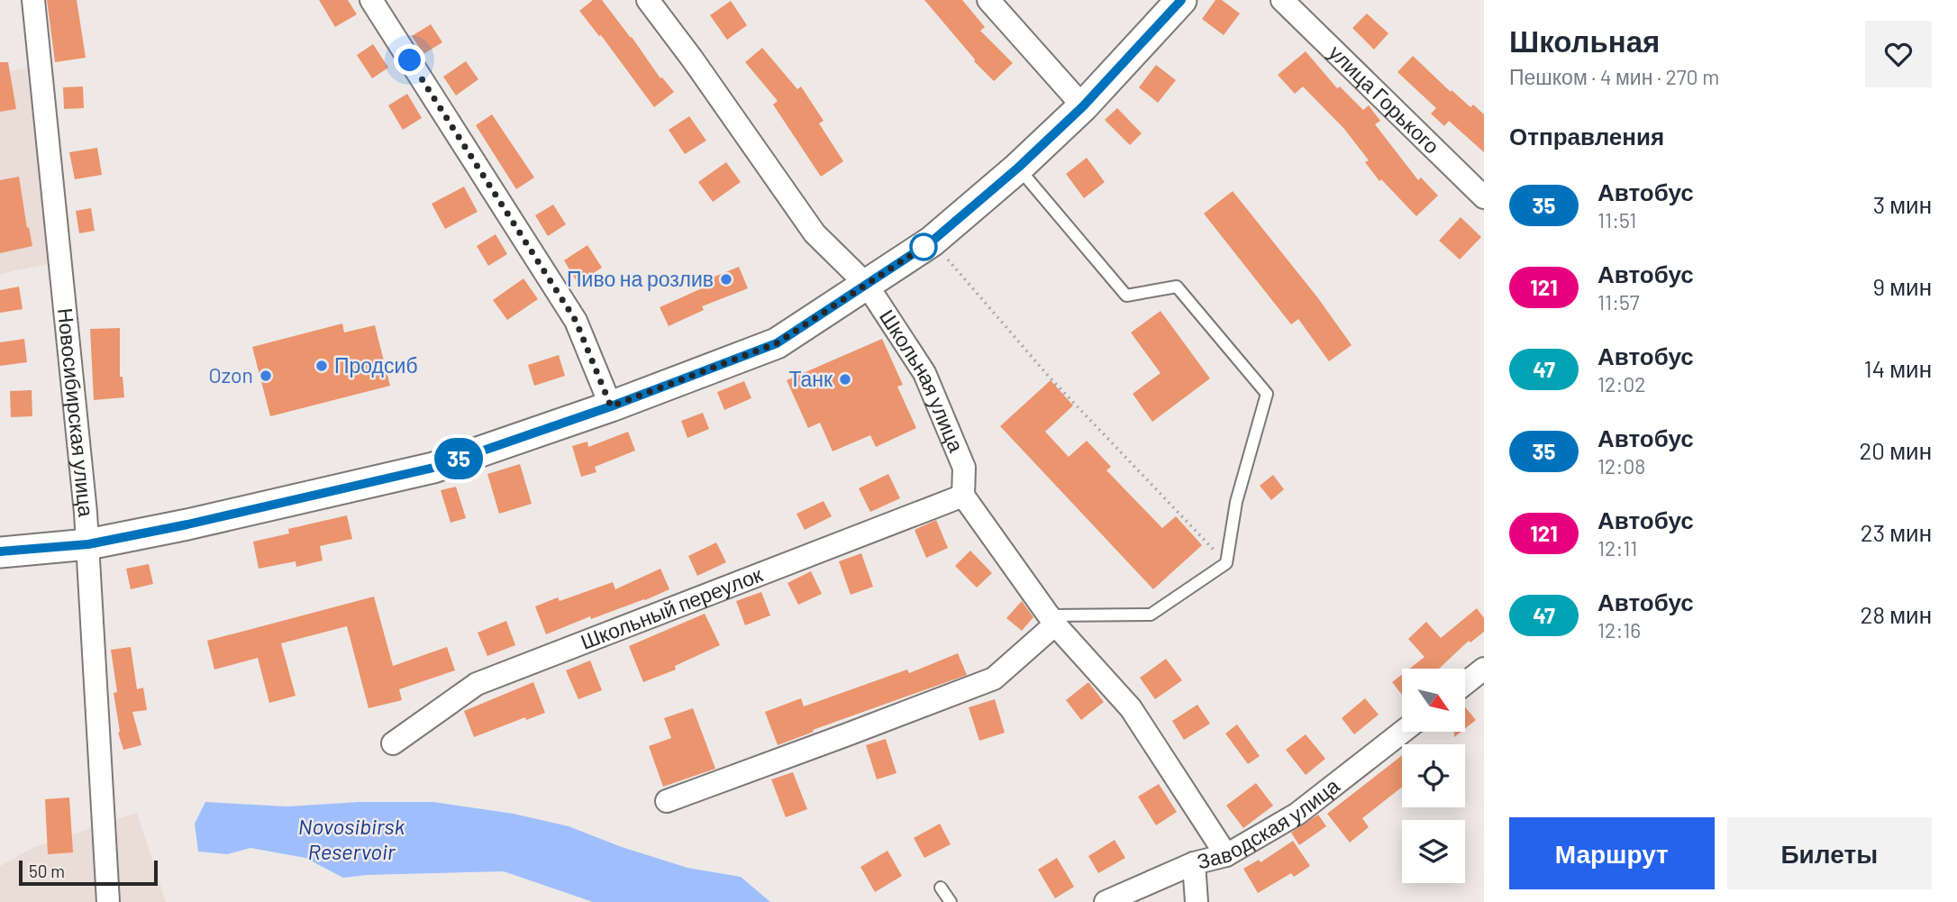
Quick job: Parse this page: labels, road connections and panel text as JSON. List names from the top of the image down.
{
  "streets": {
    "street": [
      "улица Горького",
      "Школьная улица",
      "Новосибирская улица",
      "Школьный переулок",
      "Заводская улица"
    ]
  },
  "crossings": [
    ["Школьная улица", "Школьный переулок"]
  ],
  "water": ["Novosibirsk Reservoir"],
  "places": [
    "Пиво на розлив",
    "Продсиб",
    "Ozon",
    "Танк"
  ],
  "lines": ["bus line 35"],
  "scale_bar": "50 m",
  "north": "bottom right",
  "page": {
    "on_map": "35",
    "heading": [
      ["Школьная", "Пешком · 4 мин · 270 m"],
      "Отправления"
    ],
    "list": [
      {
        "mark": "35",
        "name": "Автобус",
        "note": "11:51",
        "value": "3 мин"
      },
      {
        "mark": "121",
        "name": "Автобус",
        "note": "11:57",
        "value": "9 мин"
      },
      {
        "mark": "47",
        "name": "Автобус",
        "note": "12:02",
        "value": "14 мин"
      },
      {
        "mark": "35",
        "name": "Автобус",
        "note": "12:08",
        "value": "20 мин"
      },
      {
        "mark": "121",
        "name": "Автобус",
        "note": "12:11",
        "value": "23 мин"
      },
      {
        "mark": "47",
        "name": "Автобус",
        "note": "12:16",
        "value": "28 мин"
      }
    ],
    "buttons": ["Маршрут", "Билеты"],
    "scale": "50 m"
  }
}
